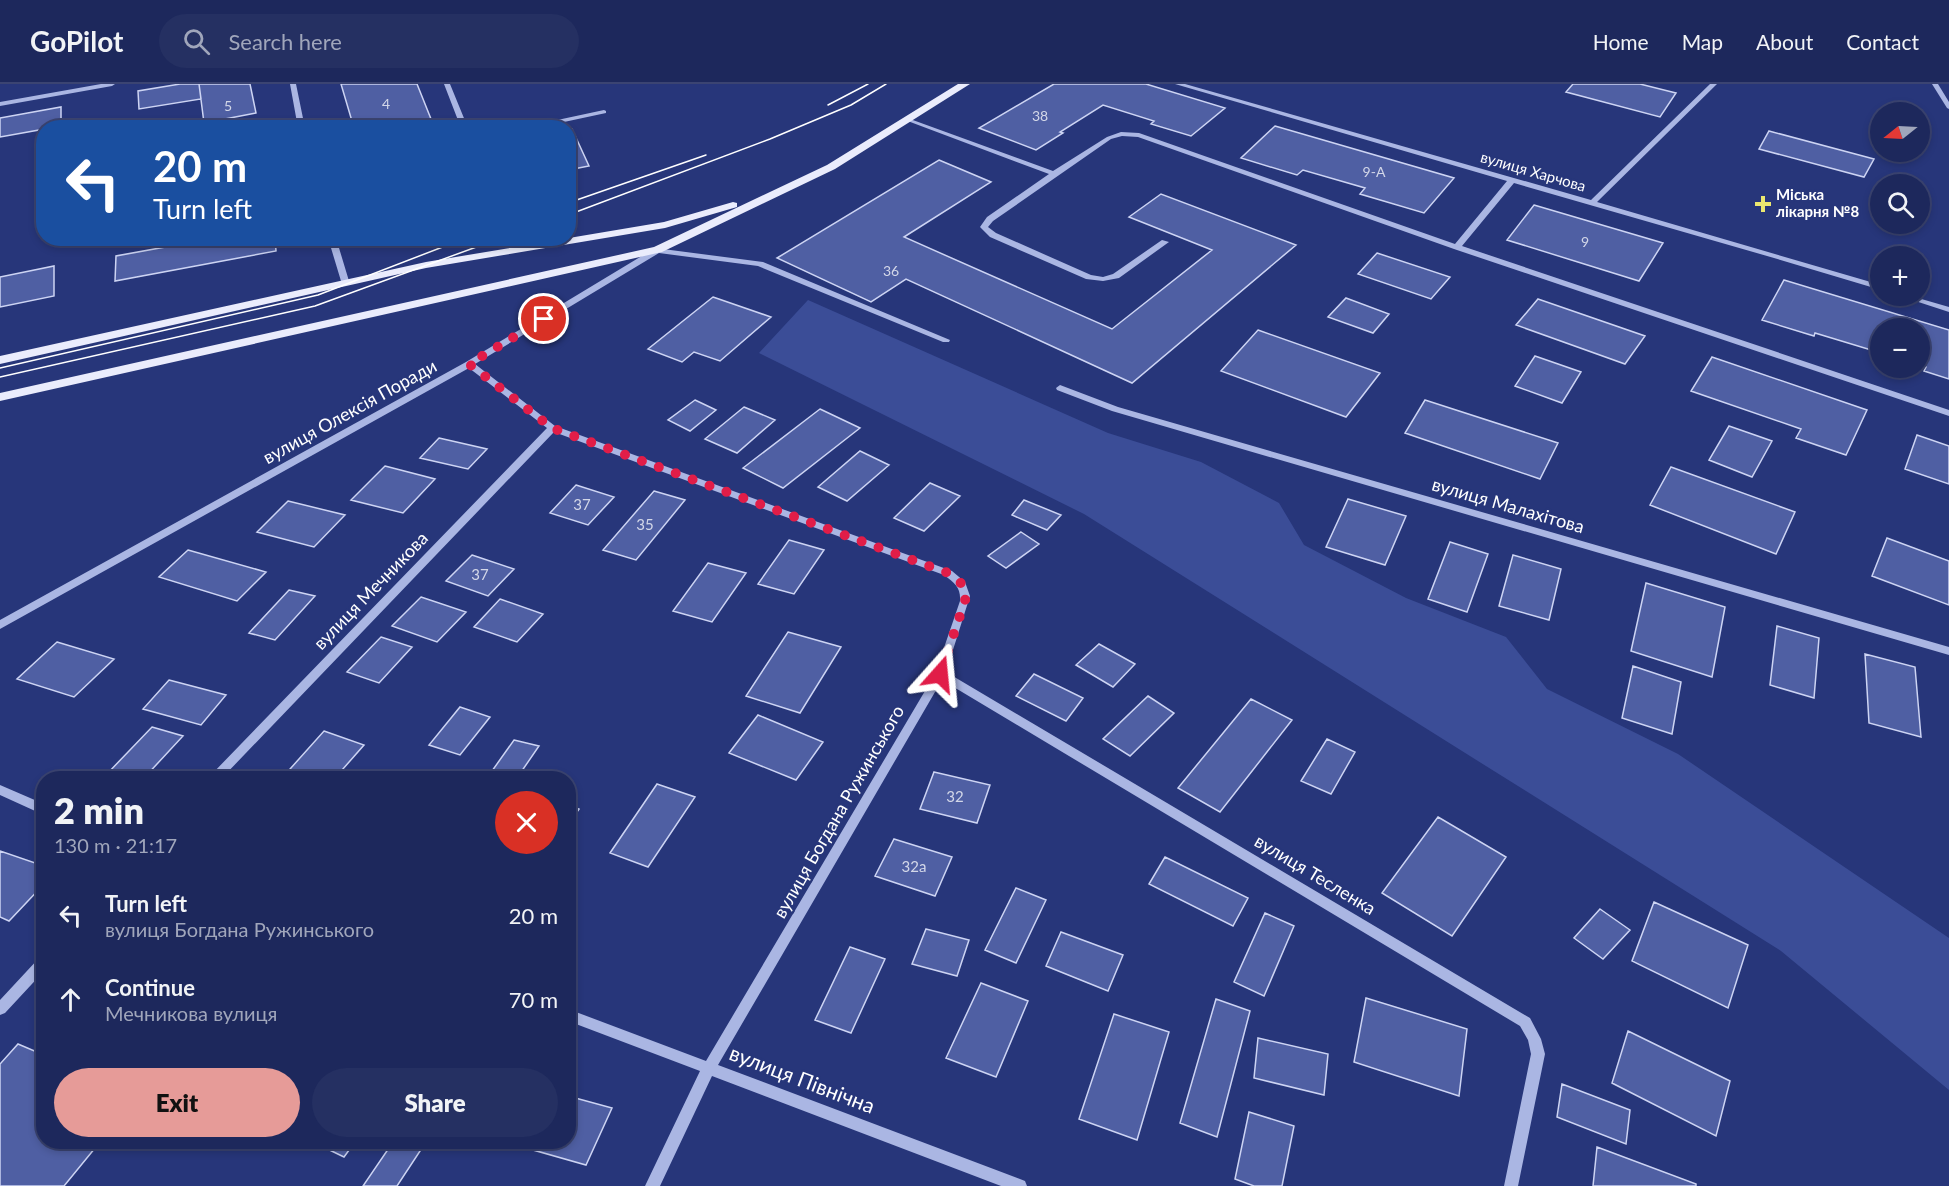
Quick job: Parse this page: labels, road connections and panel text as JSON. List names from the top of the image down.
{
  "streets": {
    "main road": ["вулиця Олексія Поради"],
    "street": [
      "вулиця Харчова",
      "вулиця Малахітова",
      "вулиця Мечникова",
      "вулиця Богдана Ружинського",
      "вулиця Тесленка",
      "вулиця Північна"
    ]
  },
  "crossings": [
    ["вулиця Мечникова", "вулиця Богдана Ружинського"],
    ["вулиця Богдана Ружинського", "вулиця Тесленка"],
    ["вулиця Богдана Ружинського", "вулиця Північна"]
  ],
  "places": {
    "health": ["Міська лікарня №8"]
  },
  "house_numbers": [
    "4",
    "5",
    "38",
    "9-А",
    "9",
    "36",
    "37",
    "35",
    "37",
    "32",
    "32а"
  ],
  "north": "left",
  "page": {
    "header": "GoPilot",
    "search": "Search here",
    "nav": [
      "Home",
      "Map",
      "About",
      "Contact"
    ],
    "map_buttons": ["+", "−"],
    "turn": ["20 m", "Turn left"],
    "heading": ["2 min", "130 m · 21:17"],
    "list": [
      {
        "name": "Turn left",
        "note": "вулиця Богдана Ружинського",
        "value": "20 m"
      },
      {
        "name": "Continue",
        "note": "Мечникова вулиця",
        "value": "70 m"
      }
    ],
    "buttons": ["Exit", "Share"]
  }
}
